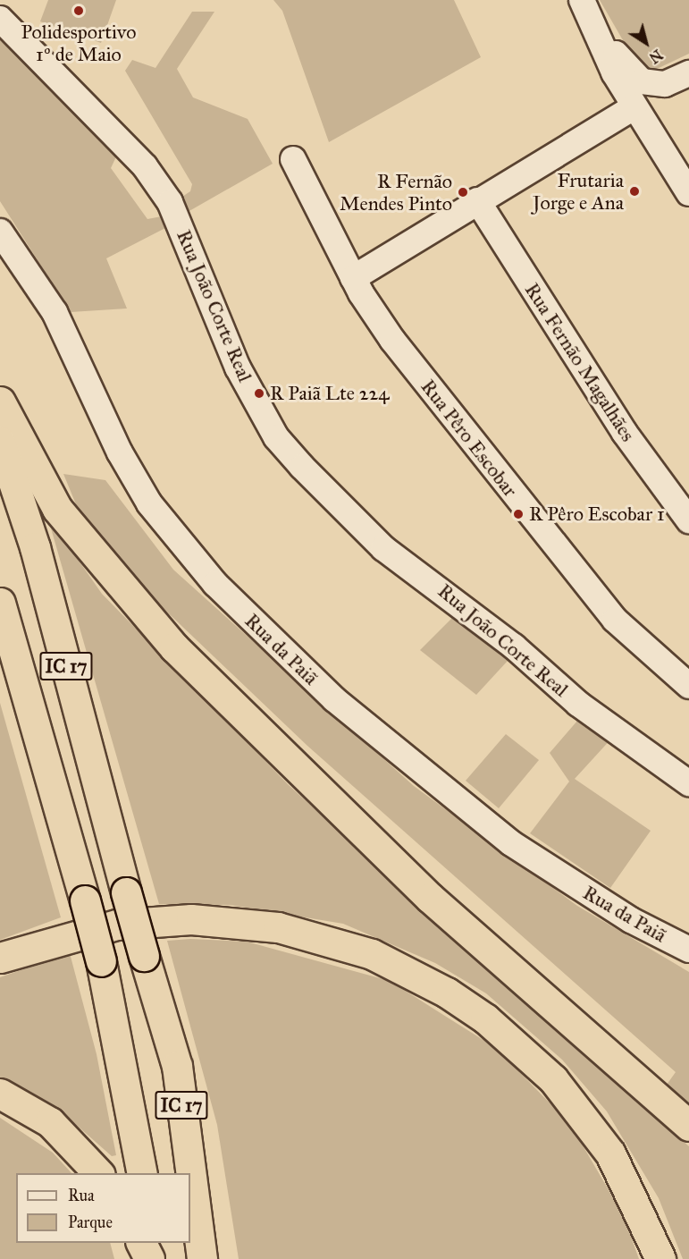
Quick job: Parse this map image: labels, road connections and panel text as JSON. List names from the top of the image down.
{
  "streets": {
    "highway": ["IC 17"],
    "street": [
      "Rua João Corte Real",
      "Rua Fernão Magalhães",
      "Rua Pêro Escobar",
      "Rua da Paiã"
    ]
  },
  "places": [
    "Polidesportivo 1º de Maio",
    "Frutaria Jorge e Ana",
    "R Fernão Mendes Pinto",
    "R Paiã Lte 224",
    "R Pêro Escobar 1"
  ],
  "legend": ["Rua", "Parque"],
  "north": "bottom right"
}
